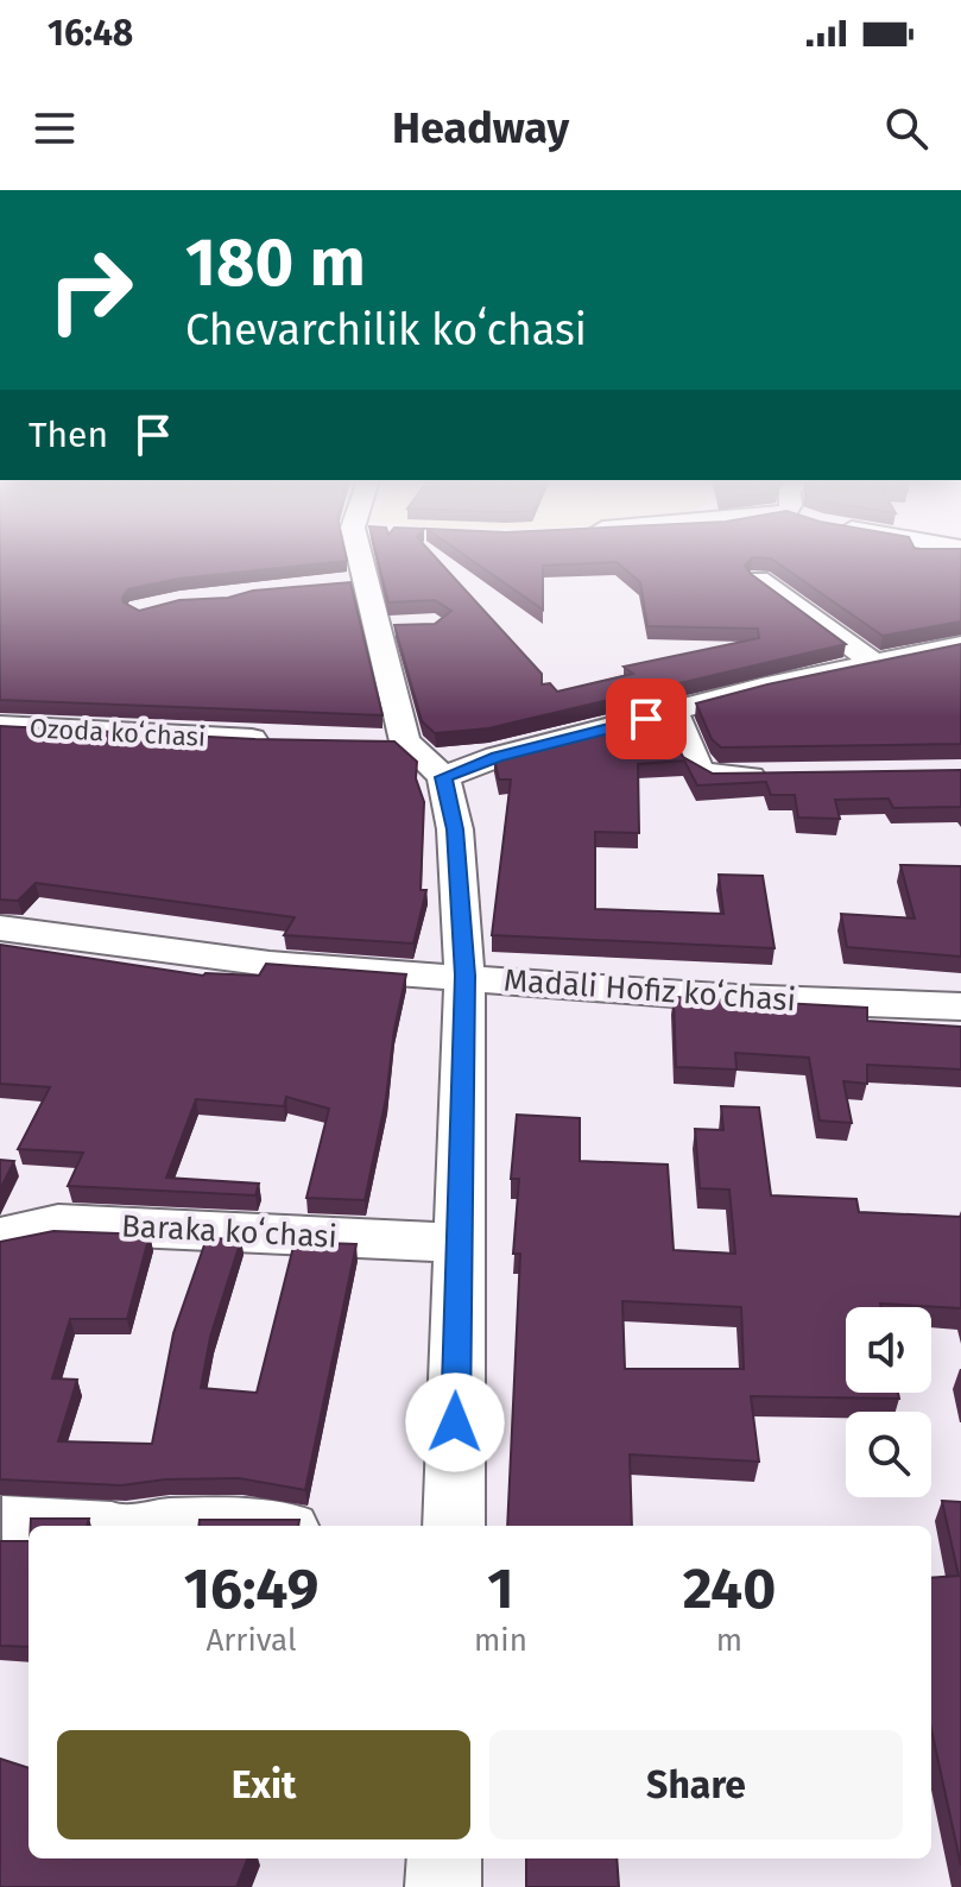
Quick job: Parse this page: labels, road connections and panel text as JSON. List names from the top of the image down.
{
  "streets": {
    "street": ["Ozoda koʻchasi", "Madali Hofiz koʻchasi", "Baraka koʻchasi"]
  },
  "page": {
    "status": "16:48",
    "header": "Headway",
    "turn": ["180 m", "Chevarchilik koʻchasi"],
    "then": "Then",
    "eta": [
      "16:49",
      "Arrival",
      "1",
      "min",
      "240",
      "m"
    ],
    "buttons": ["Exit", "Share"]
  }
}
